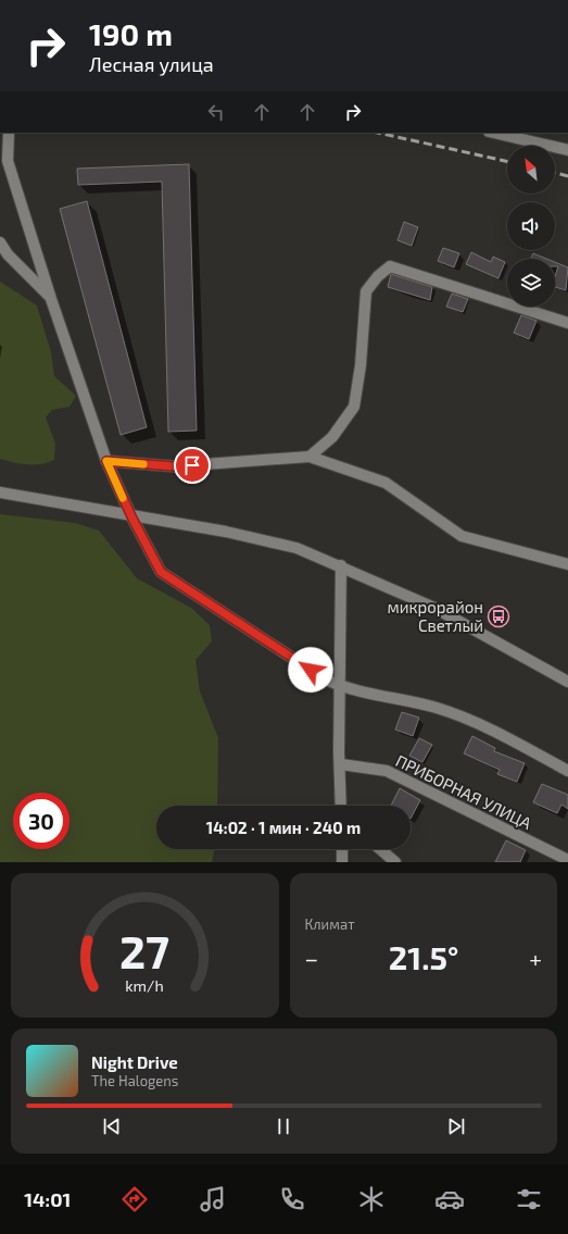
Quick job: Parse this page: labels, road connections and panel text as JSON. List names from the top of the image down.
{
  "streets": {
    "street": ["ПРИБОРНАЯ УЛИЦА"]
  },
  "places": {
    "bus stop": ["микрорайон Светлый"]
  },
  "north": "top left",
  "page": {
    "turn": ["190 m", "Лесная улица"],
    "limit": "30",
    "trip": "14:02 · 1 мин · 240 m",
    "tile": "Климат",
    "heat": ["−", "21.5°", "+"],
    "song": ["Night Drive", "The Halogens"],
    "tabs": "14:01",
    "gauge": ["27", "km/h"]
  }
}
